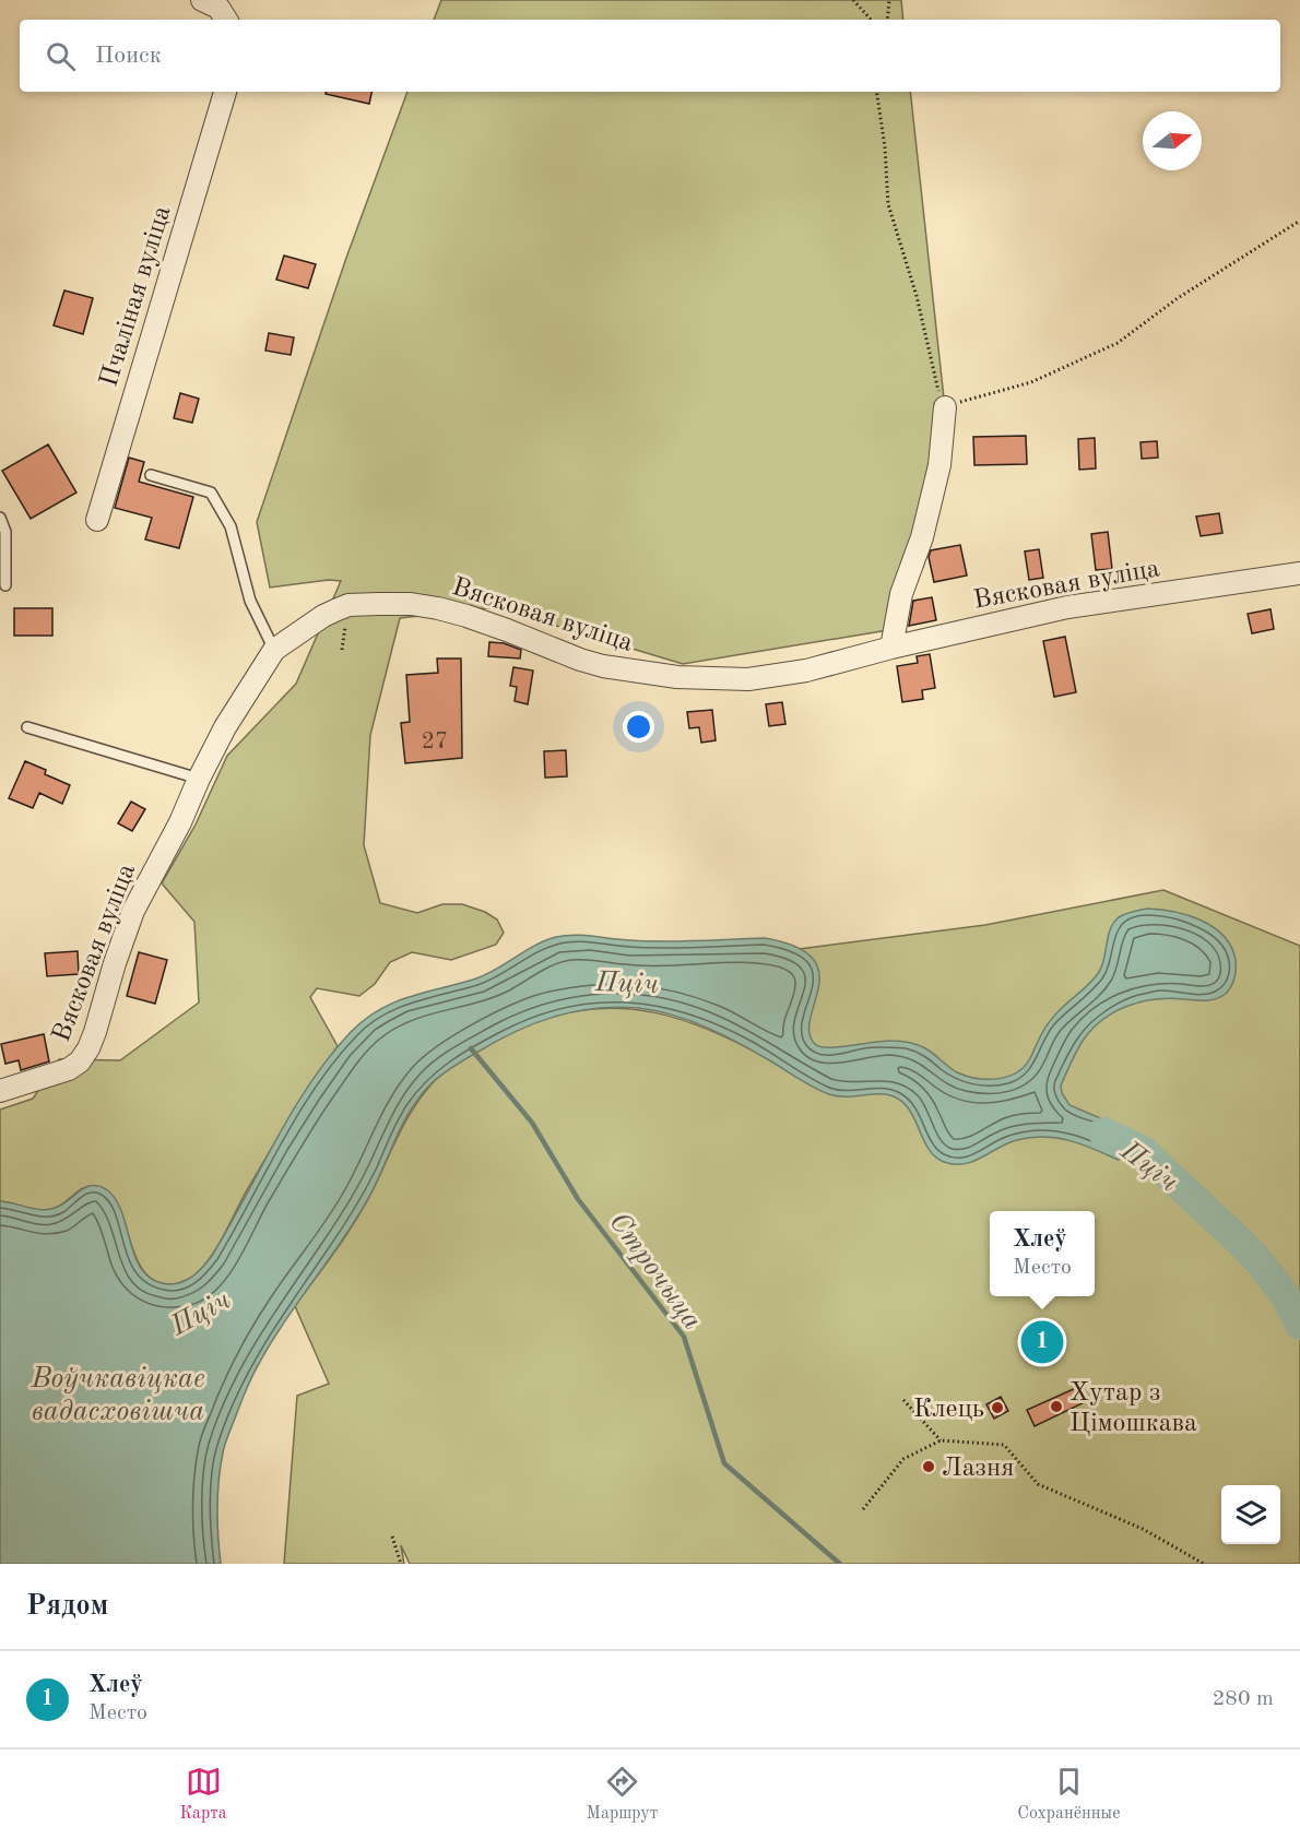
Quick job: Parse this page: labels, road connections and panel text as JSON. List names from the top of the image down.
{
  "streets": {
    "street": ["Пчаліная вуліца", "Вясковая вуліца"]
  },
  "water": ["Пціч", "Строчыца", "Воўчкавіцкае вадасховішча"],
  "places": ["Хутар з Цімошкава", "Клець", "Лазня"],
  "house_numbers": ["27"],
  "north": "right",
  "page": {
    "search": "Поиск",
    "popup": ["Хлеў", "Место"],
    "pins": "1",
    "heading": "Рядом",
    "list": [
      {
        "mark": "1",
        "name": "Хлеў",
        "note": "Место",
        "value": "280 m"
      }
    ],
    "nav": ["Карта", "Маршрут", "Сохранённые"]
  }
}
